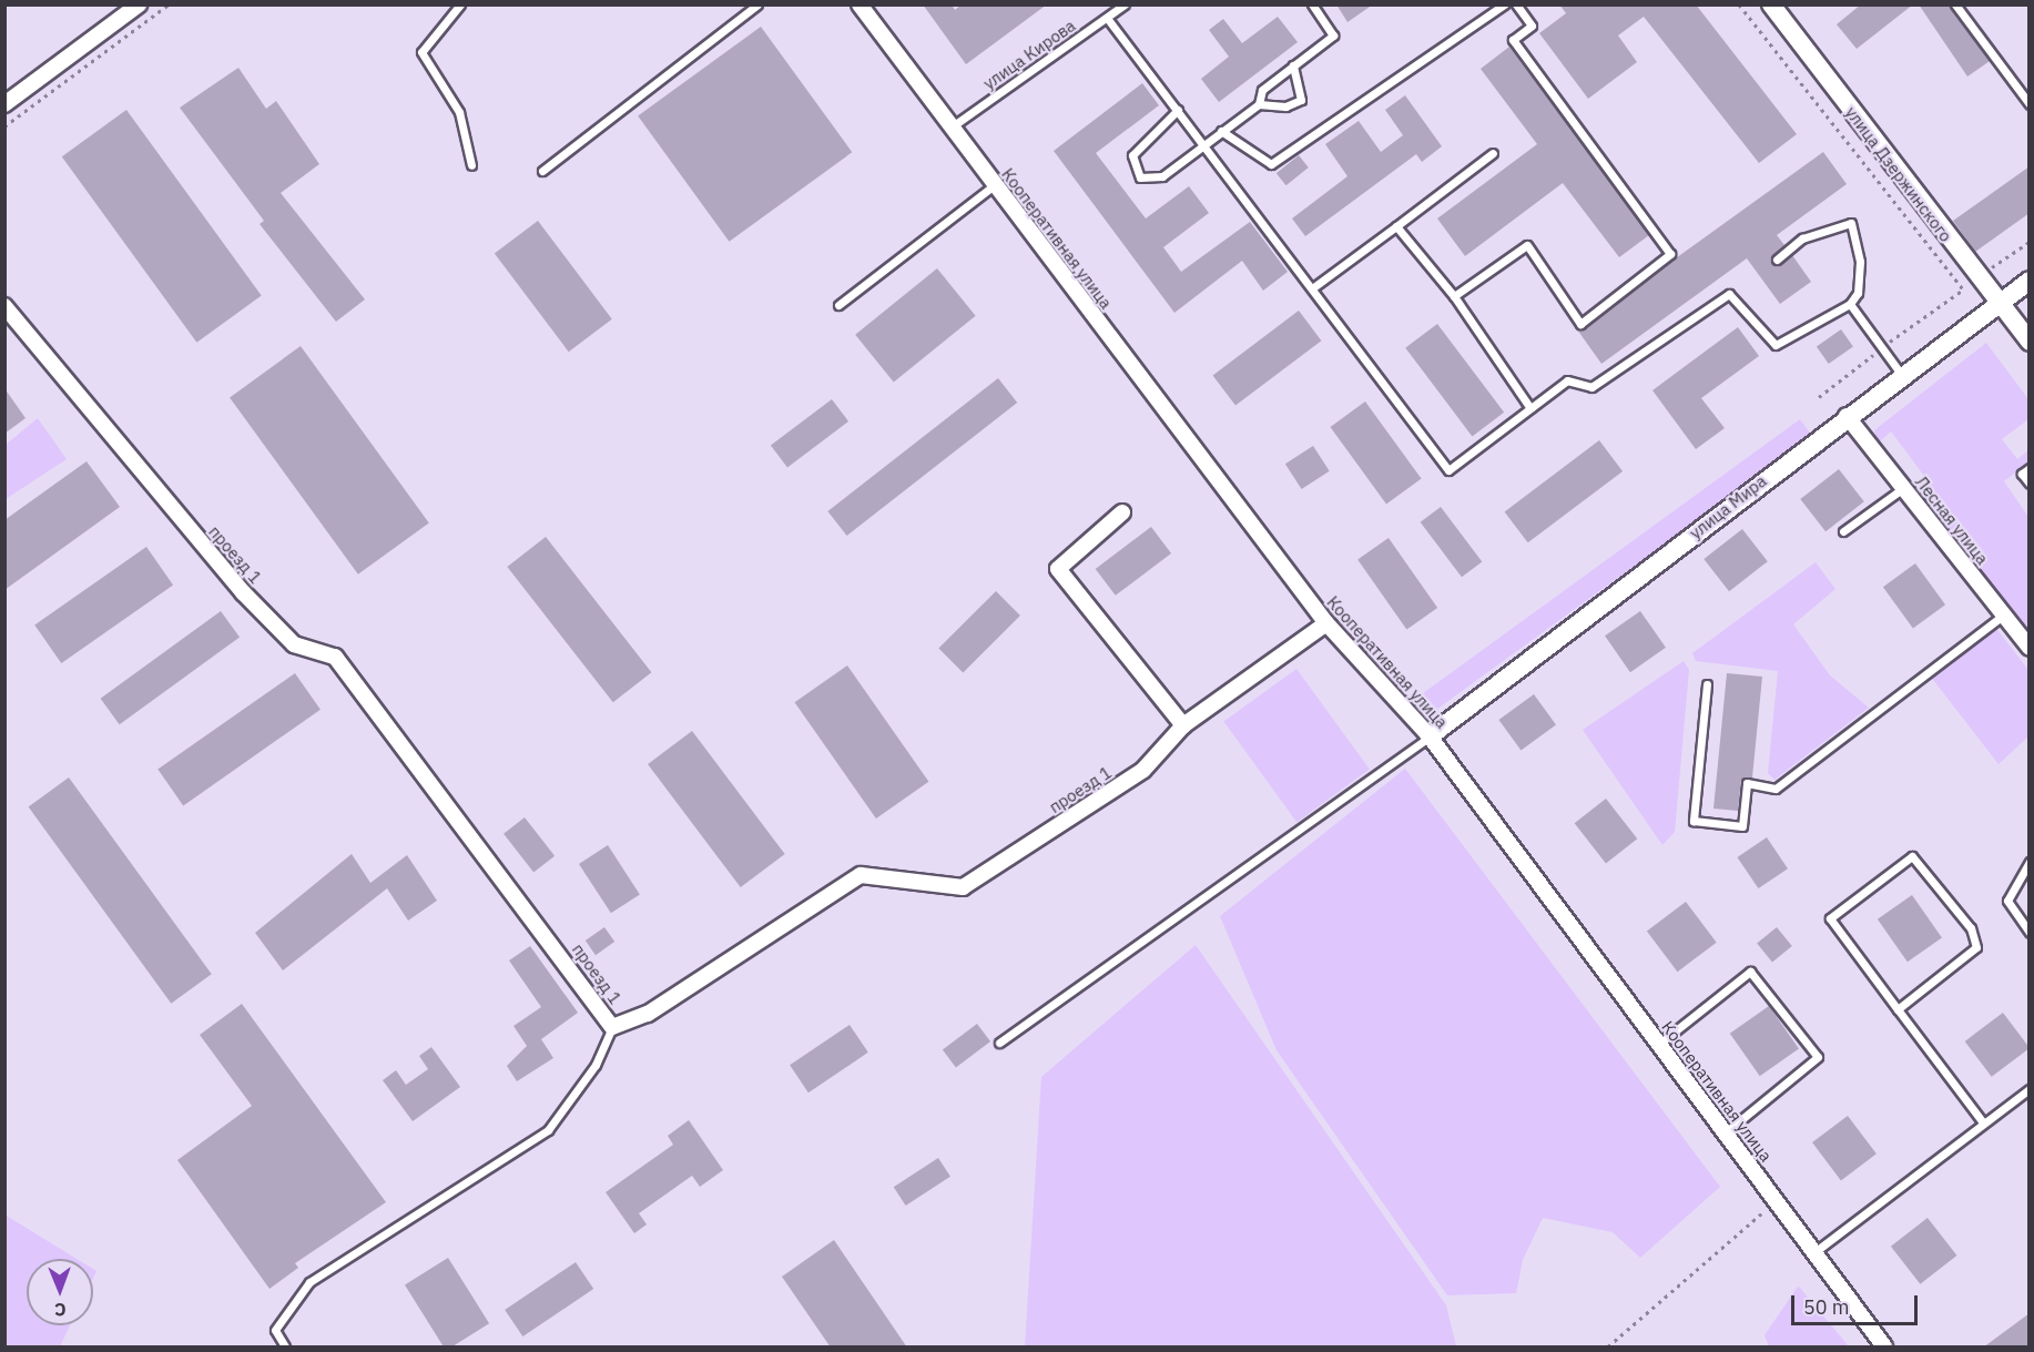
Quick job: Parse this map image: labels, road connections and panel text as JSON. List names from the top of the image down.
{
  "streets": {
    "street": [
      "улица Дзержинского",
      "Кооперативная улица",
      "улица Мира",
      "Лесная улица",
      "проезд 1"
    ],
    "lane": ["улица Кирова"]
  },
  "crossings": [
    ["улица Кирова", "Кооперативная улица"],
    ["улица Дзержинского", "улица Мира"],
    ["Кооперативная улица", "улица Мира"],
    ["Кооперативная улица", "проезд 1"],
    ["улица Мира", "Лесная улица"]
  ],
  "scale_bar": "50 m",
  "north": "bottom"
}
